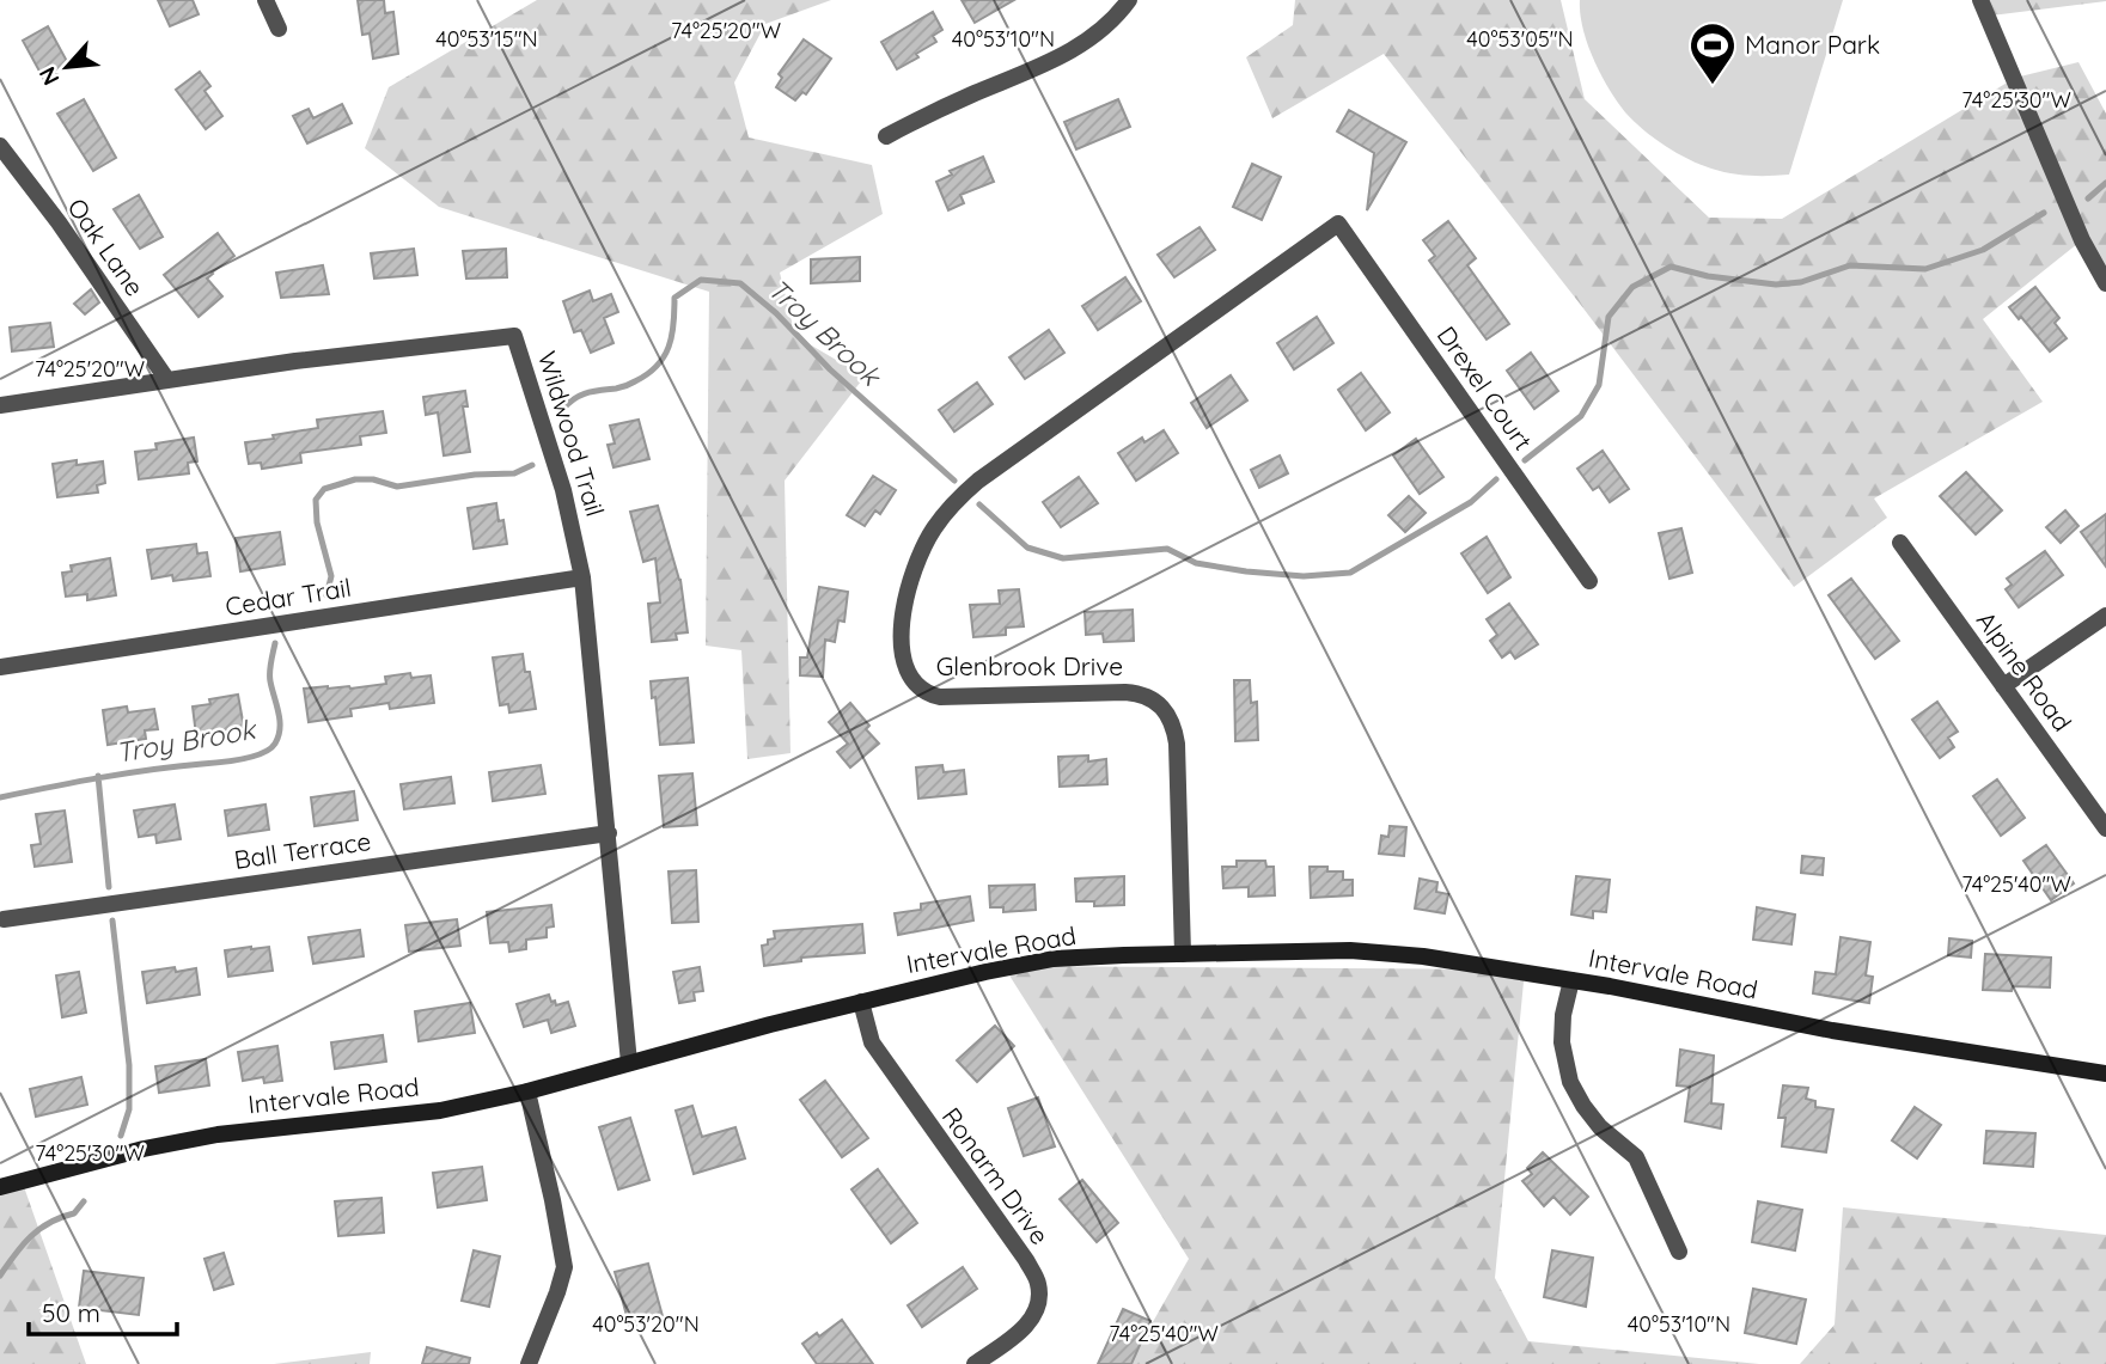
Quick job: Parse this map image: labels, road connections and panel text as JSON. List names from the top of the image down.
{
  "streets": {
    "street": [
      "Oak Lane",
      "Drexel Court",
      "Wildwood Trail",
      "Cedar Trail",
      "Glenbrook Drive",
      "Alpine Road",
      "Ball Terrace",
      "Intervale Road",
      "Ronarm Drive"
    ]
  },
  "crossings": [
    ["Oak Lane", "Wildwood Trail"],
    ["Drexel Court", "Glenbrook Drive"],
    ["Wildwood Trail", "Cedar Trail"],
    ["Wildwood Trail", "Ball Terrace"],
    ["Wildwood Trail", "Intervale Road"],
    ["Glenbrook Drive", "Intervale Road"],
    ["Intervale Road", "Ronarm Drive"]
  ],
  "water": ["Troy Brook"],
  "places": {
    "sports": ["Manor Park"]
  },
  "scale_bar": "50 m",
  "north": "bottom left",
  "coordinates": [
    "74°25'20\"W",
    "40°53'15\"N",
    "40°53'10\"N",
    "40°53'05\"N",
    "74°25'30\"W",
    "74°25'40\"W",
    "40°53'20\"N"
  ]
}
